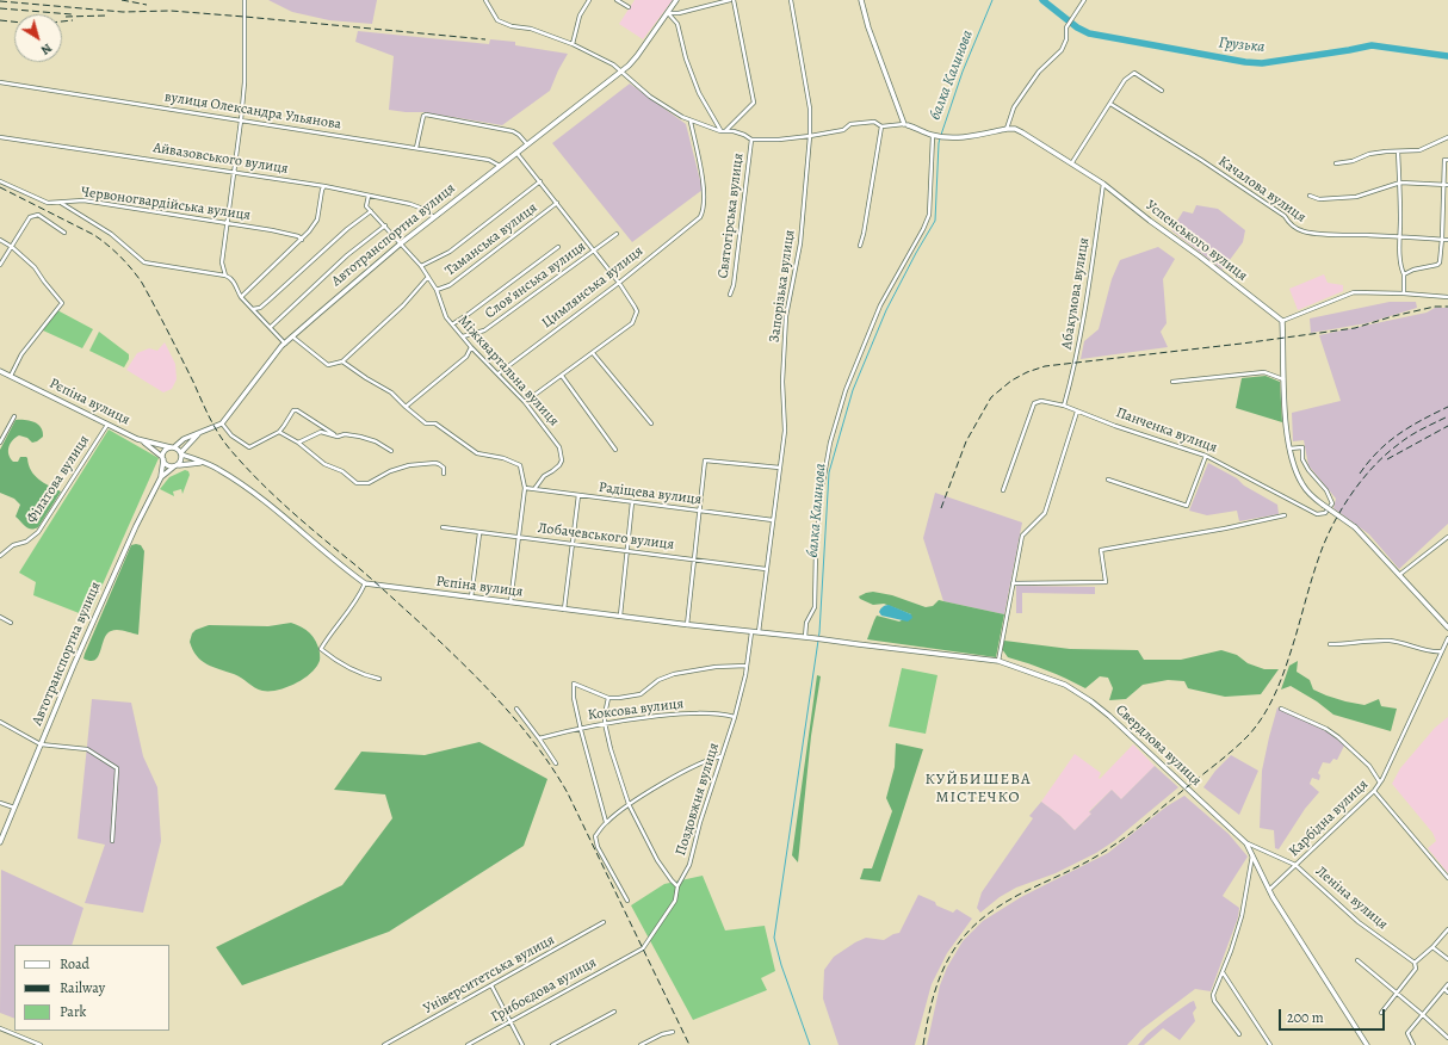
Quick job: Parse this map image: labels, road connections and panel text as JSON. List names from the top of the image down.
{
  "streets": {
    "street": [
      "вулиця Олександра Ульянова",
      "Айвазовського вулиця",
      "Качалова вулиця",
      "Червоногвардійська вулиця",
      "Святогірська вулиця",
      "Автотранспортна вулиця",
      "Таманська вулиця",
      "Успенського вулиця",
      "Слов’янська вулиця",
      "Запорізька вулиця",
      "Цимлянська вулиця",
      "Абакумова вулиця",
      "Міжквартальна вулиця",
      "Рєпіна вулиця",
      "Панченка вулиця",
      "Філатова вулиця",
      "Радіщева вулиця",
      "Лобачевського вулиця",
      "Коксова вулиця",
      "Свердлова вулиця",
      "Поздовжня вулиця",
      "Карбідна вулиця",
      "Леніна вулиця",
      "Університетська вулиця",
      "Грибоєдова вулиця"
    ]
  },
  "crossings": [
    ["вулиця Олександра Ульянова", "Автотранспортна вулиця"],
    ["Айвазовського вулиця", "Автотранспортна вулиця"],
    ["Автотранспортна вулиця", "Міжквартальна вулиця"],
    ["Автотранспортна вулиця", "Рєпіна вулиця"],
    ["Таманська вулиця", "Міжквартальна вулиця"],
    ["Успенського вулиця", "Абакумова вулиця"],
    ["Слов’янська вулиця", "Міжквартальна вулиця"],
    ["Запорізька вулиця", "Рєпіна вулиця"],
    ["Запорізька вулиця", "Радіщева вулиця"],
    ["Запорізька вулиця", "Лобачевського вулиця"],
    ["Цимлянська вулиця", "Міжквартальна вулиця"],
    ["Абакумова вулиця", "Панченка вулиця"],
    ["Міжквартальна вулиця", "Радіщева вулиця"],
    ["Рєпіна вулиця", "Філатова вулиця"],
    ["Рєпіна вулиця", "Свердлова вулиця"],
    ["Рєпіна вулиця", "Поздовжня вулиця"],
    ["Коксова вулиця", "Поздовжня вулиця"],
    ["Свердлова вулиця", "Карбідна вулиця"],
    ["Свердлова вулиця", "Леніна вулиця"],
    ["Поздовжня вулиця", "Грибоєдова вулиця"],
    ["Карбідна вулиця", "Леніна вулиця"]
  ],
  "districts": ["КУЙБИШЕВА МІСТЕЧКО"],
  "water": ["Грузька", "балка Калинова"],
  "legend": ["Road", "Railway", "Park"],
  "scale_bar": "200 m",
  "north": "bottom right"
}
